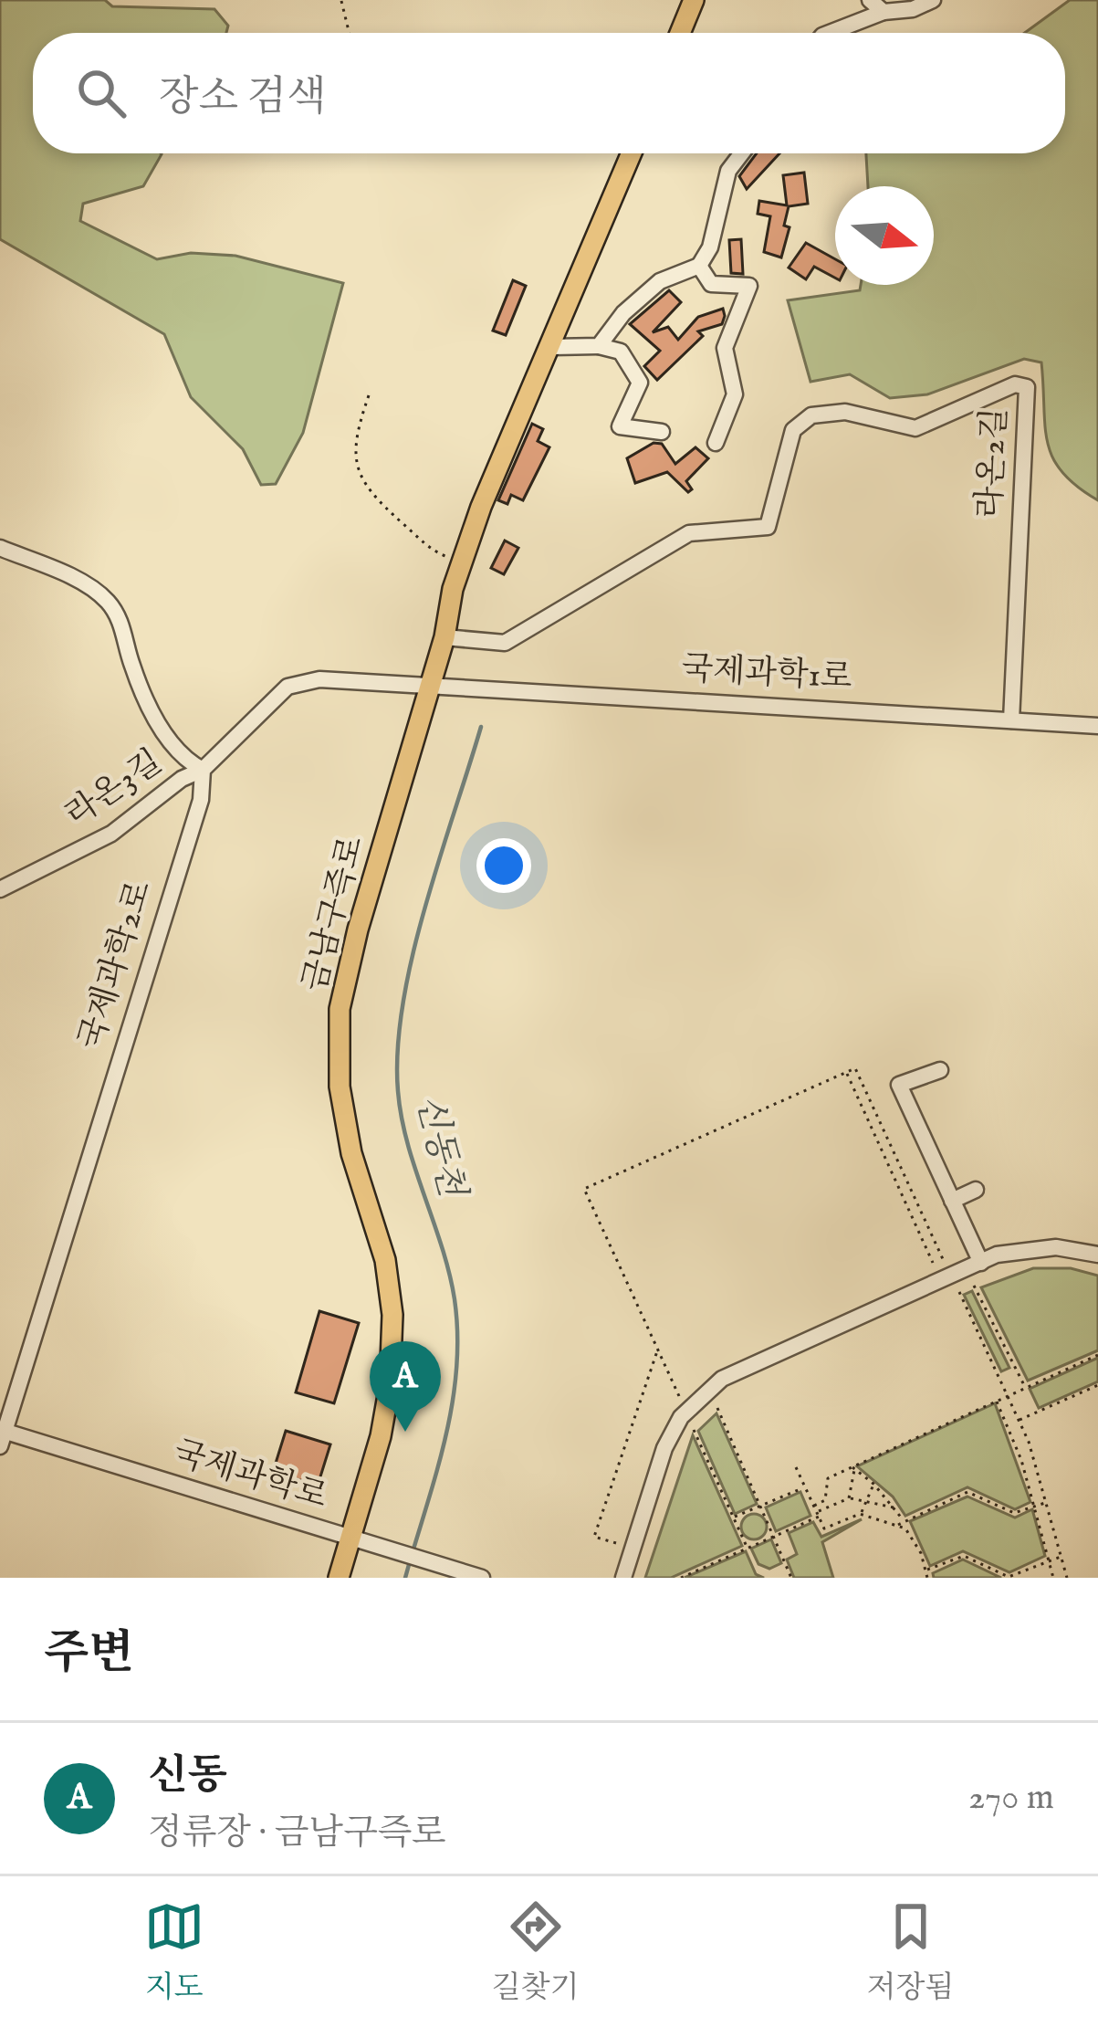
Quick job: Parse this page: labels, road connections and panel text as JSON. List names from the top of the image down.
{
  "streets": {
    "main road": ["금남구즉로"],
    "street": [
      "라온2길",
      "국제과학1로",
      "라온3길",
      "국제과학2로",
      "국제과학로"
    ]
  },
  "crossings": [
    ["라온2길", "국제과학1로"],
    ["라온2길", "금남구즉로"],
    ["국제과학1로", "금남구즉로"],
    ["라온3길", "국제과학2로"],
    ["금남구즉로", "국제과학로"],
    ["국제과학2로", "국제과학로"]
  ],
  "water": ["신동천"],
  "north": "right",
  "page": {
    "search": "장소 검색",
    "pins": "A",
    "heading": "주변",
    "list": [
      {
        "mark": "A",
        "name": "신동",
        "note": "정류장 · 금남구즉로",
        "value": "270 m"
      }
    ],
    "nav": ["지도", "길찾기", "저장됨"]
  }
}
